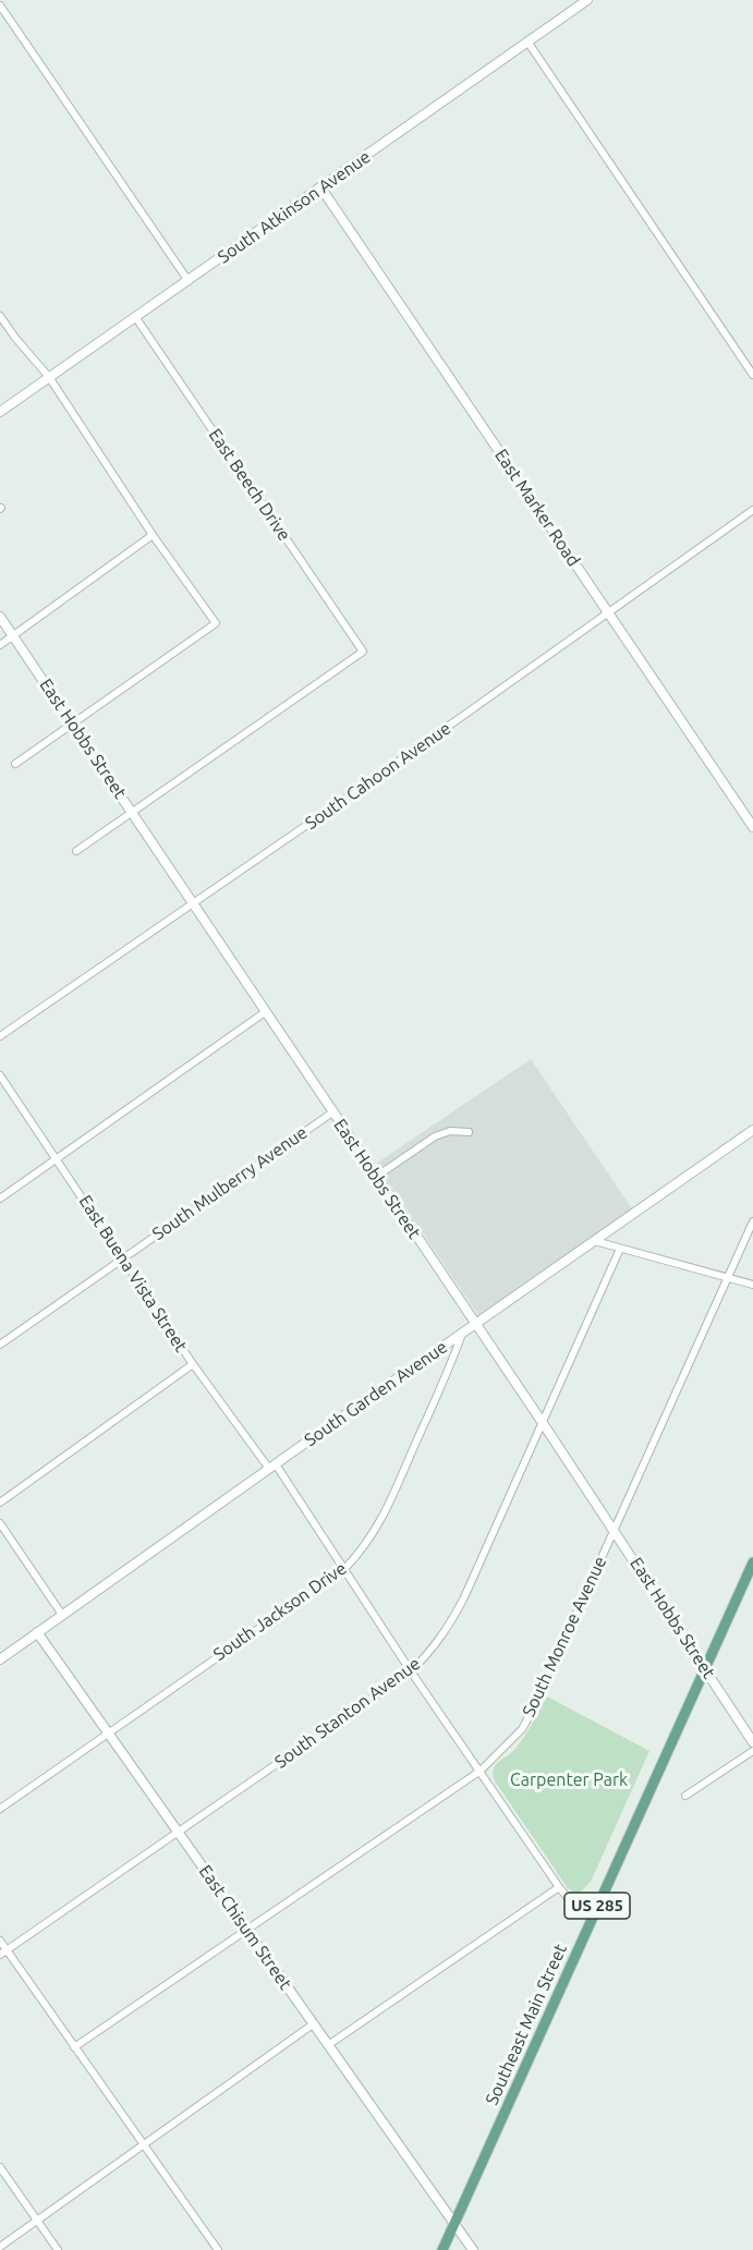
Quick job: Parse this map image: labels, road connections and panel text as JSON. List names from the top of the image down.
{
  "streets": {
    "main road": ["US 285", "Southeast Main Street"],
    "street": [
      "South Atkinson Avenue",
      "East Beech Drive",
      "East Marker Road",
      "East Hobbs Street",
      "South Cahoon Avenue",
      "South Mulberry Avenue",
      "East Buena Vista Street",
      "South Garden Avenue",
      "South Jackson Drive",
      "South Monroe Avenue",
      "South Stanton Avenue",
      "East Chisum Street"
    ]
  },
  "crossings": [
    ["South Atkinson Avenue", "East Beech Drive"],
    ["South Atkinson Avenue", "East Marker Road"],
    ["East Beech Drive", "East Hobbs Street"],
    ["East Marker Road", "South Cahoon Avenue"],
    ["East Hobbs Street", "South Cahoon Avenue"],
    ["East Hobbs Street", "South Mulberry Avenue"],
    ["East Hobbs Street", "South Garden Avenue"],
    ["East Hobbs Street", "South Monroe Avenue"],
    ["East Hobbs Street", "South Stanton Avenue"],
    ["East Hobbs Street", "Southeast Main Street"],
    ["South Mulberry Avenue", "East Buena Vista Street"],
    ["East Buena Vista Street", "South Garden Avenue"],
    ["East Buena Vista Street", "South Jackson Drive"],
    ["East Buena Vista Street", "South Monroe Avenue"],
    ["East Buena Vista Street", "South Stanton Avenue"],
    ["East Buena Vista Street", "Southeast Main Street"],
    ["South Garden Avenue", "South Jackson Drive"],
    ["South Garden Avenue", "East Chisum Street"],
    ["South Jackson Drive", "East Chisum Street"],
    ["South Monroe Avenue", "East Chisum Street"],
    ["South Stanton Avenue", "East Chisum Street"],
    ["East Chisum Street", "Southeast Main Street"]
  ],
  "parks": ["Carpenter Park"]
}
